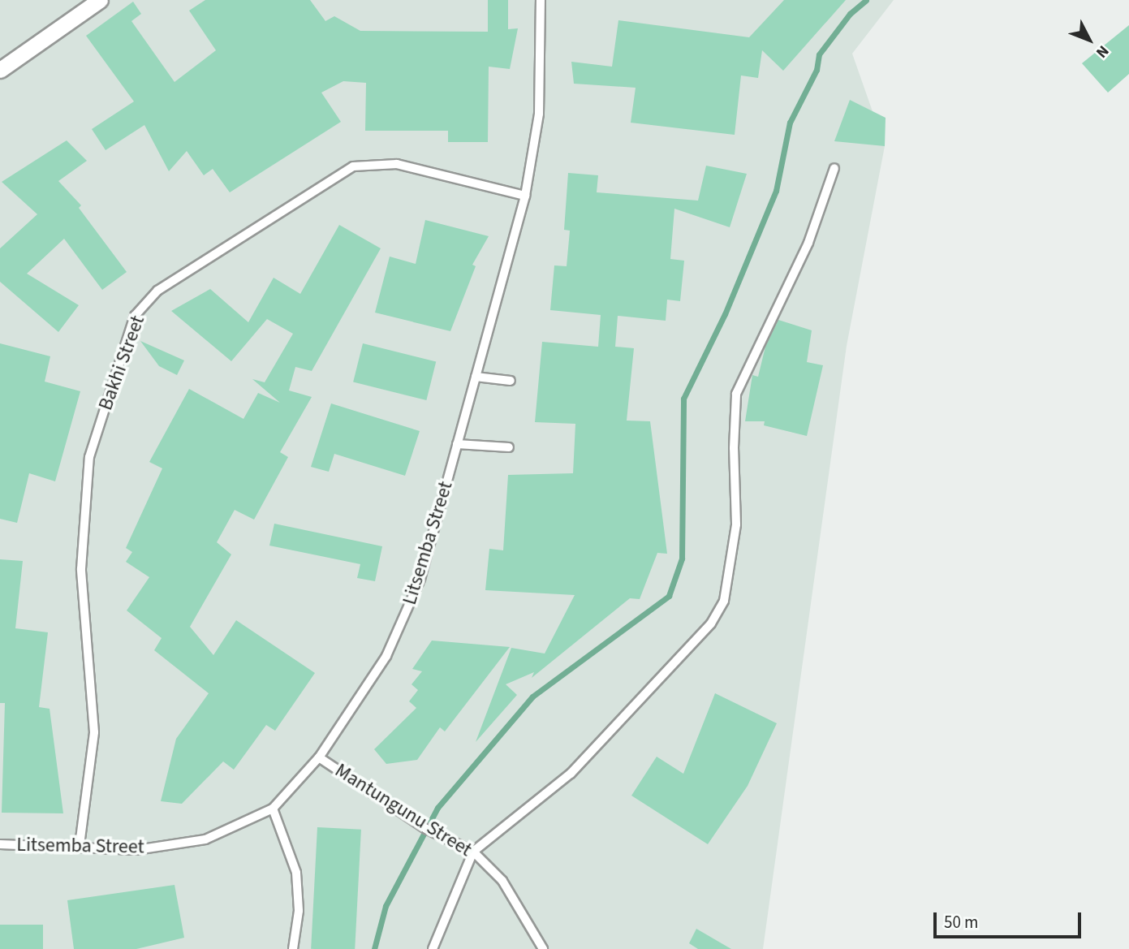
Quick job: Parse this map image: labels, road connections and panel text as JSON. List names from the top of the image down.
{
  "streets": {
    "lane": ["Bakhi Street", "Litsemba Street", "Mantungunu Street"]
  },
  "crossings": [
    ["Bakhi Street", "Litsemba Street"],
    ["Litsemba Street", "Mantungunu Street"]
  ],
  "scale_bar": "50 m",
  "north": "bottom right"
}
